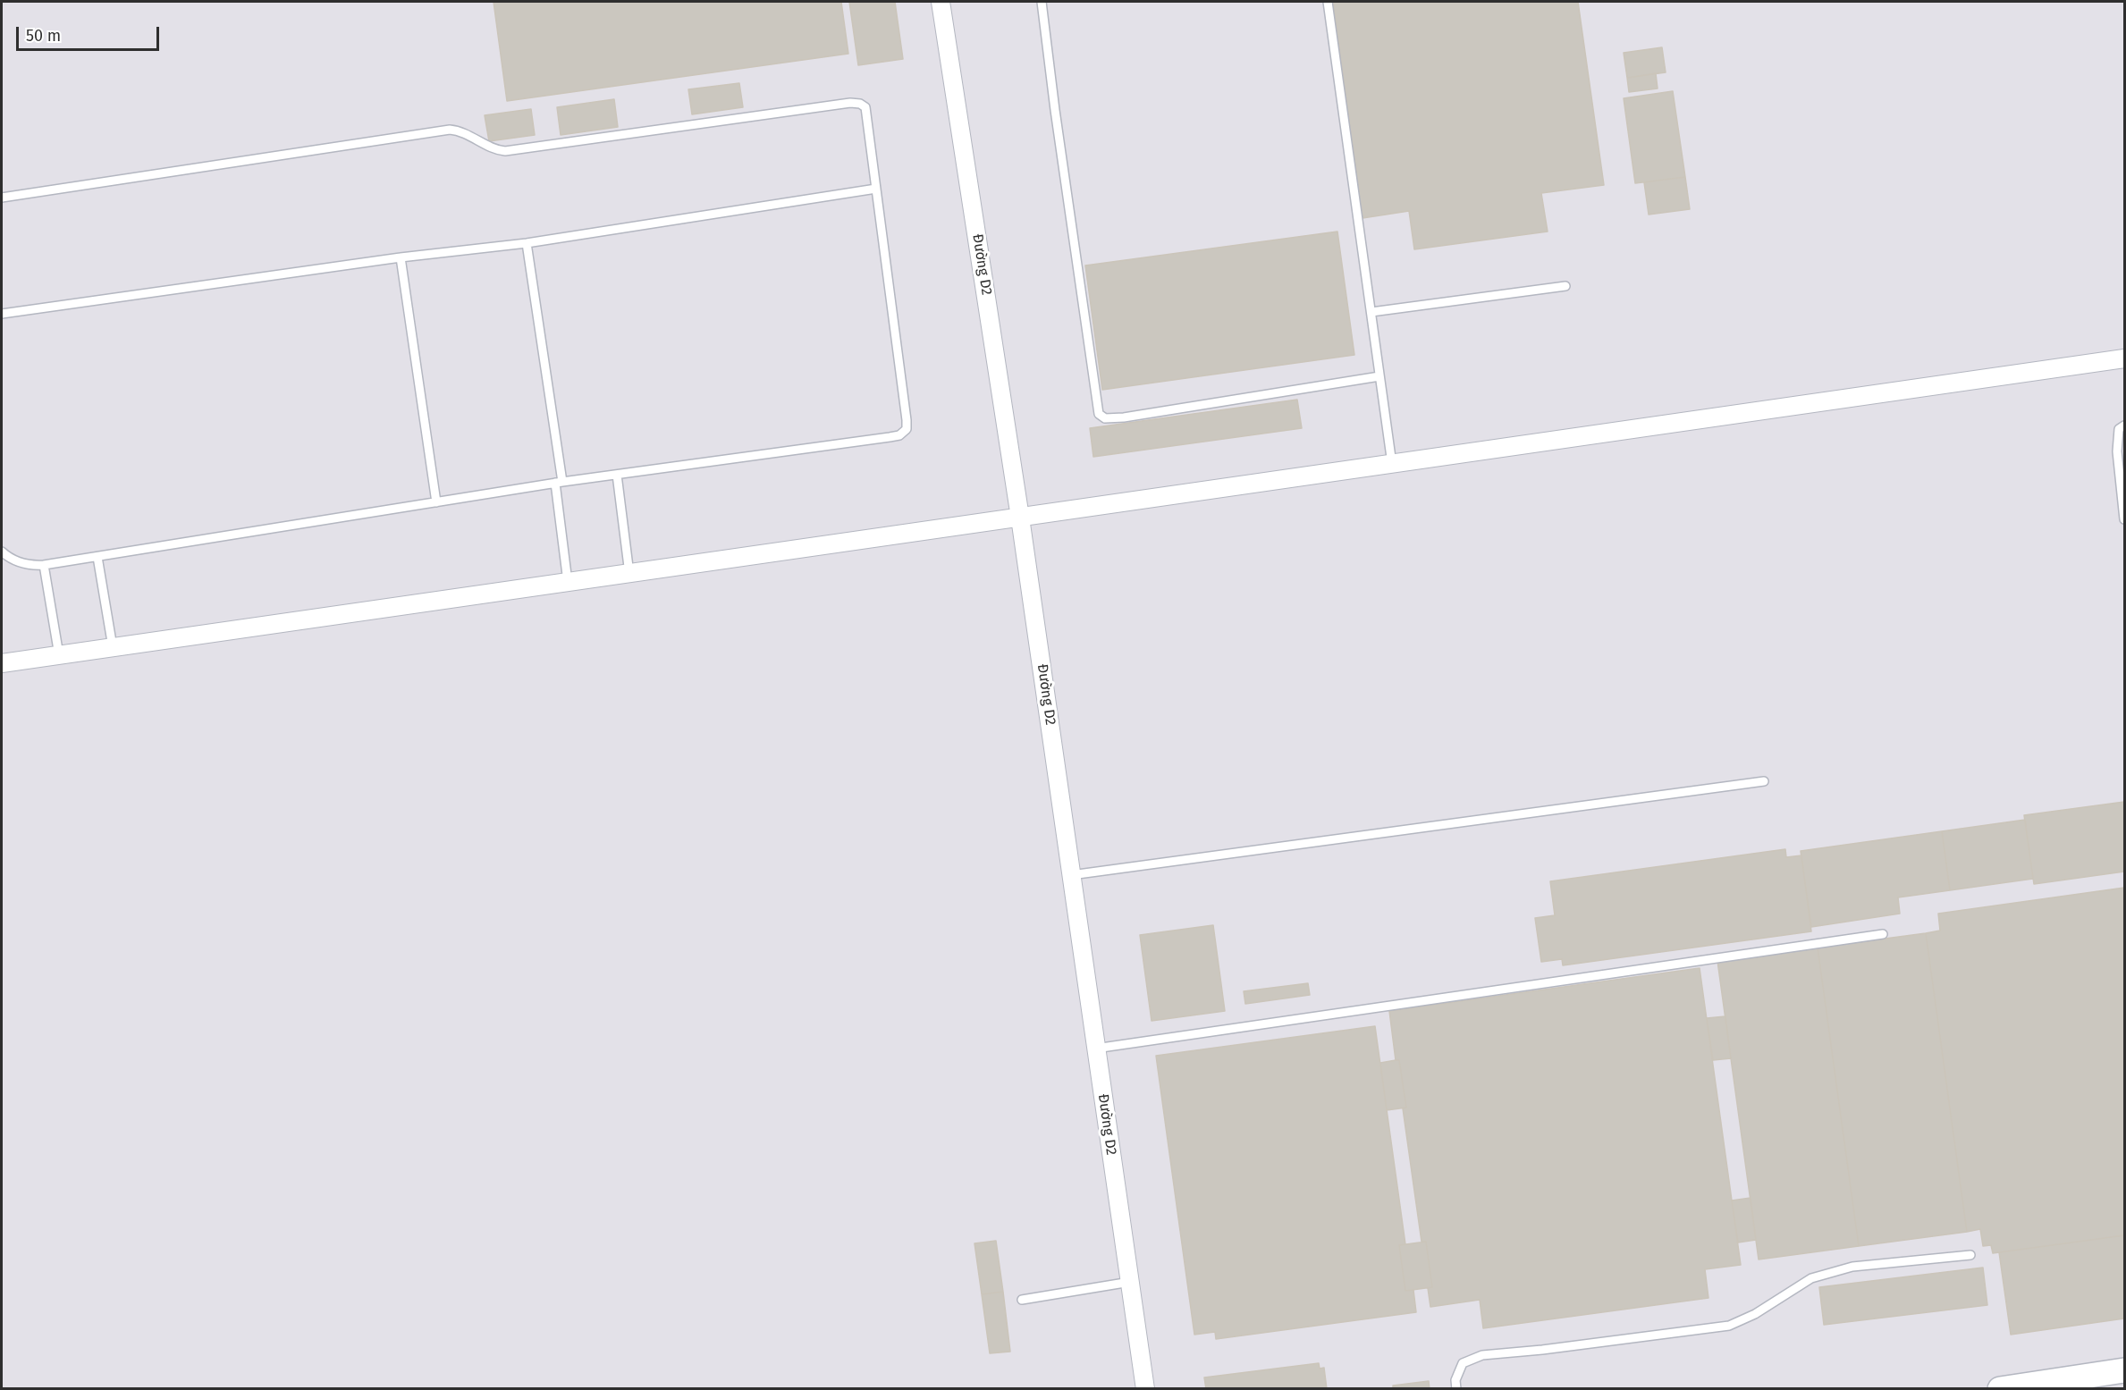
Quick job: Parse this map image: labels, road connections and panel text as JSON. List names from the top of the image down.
{
  "streets": {
    "street": ["Đường D2"]
  },
  "scale_bar": "50 m"
}
